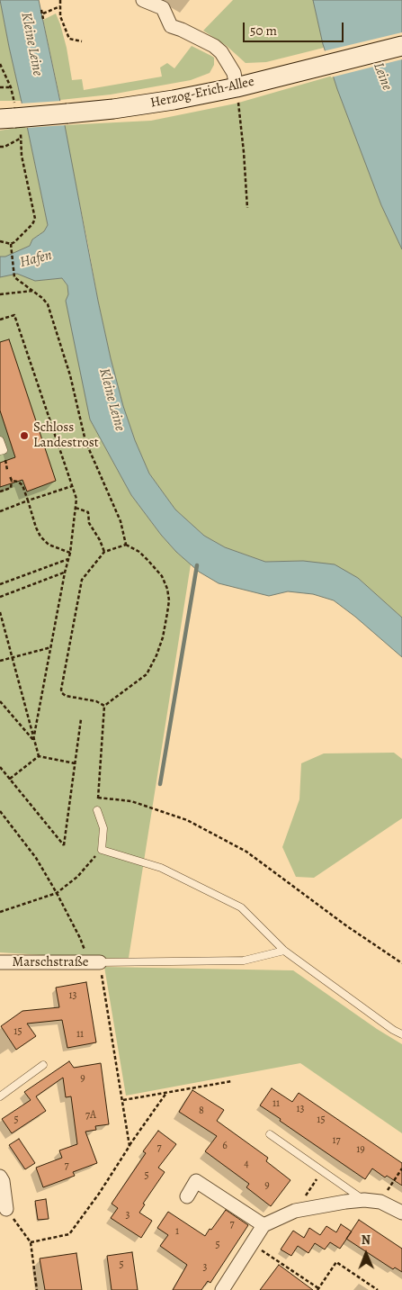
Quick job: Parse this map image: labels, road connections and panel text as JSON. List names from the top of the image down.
{
  "streets": {
    "main road": ["Herzog-Erich-Allee"],
    "street": ["Marschstraße"]
  },
  "water": ["Kleine Leine", "Leine", "Hafen"],
  "places": ["Schloss Landestrost"],
  "house_numbers": [
    "13",
    "15",
    "11",
    "9",
    "11",
    "13",
    "8",
    "7A",
    "5",
    "15",
    "17",
    "6",
    "7",
    "19",
    "4",
    "7",
    "5",
    "9",
    "3",
    "7",
    "1",
    "5",
    "5",
    "3"
  ],
  "scale_bar": "50 m",
  "north": "top"
}
